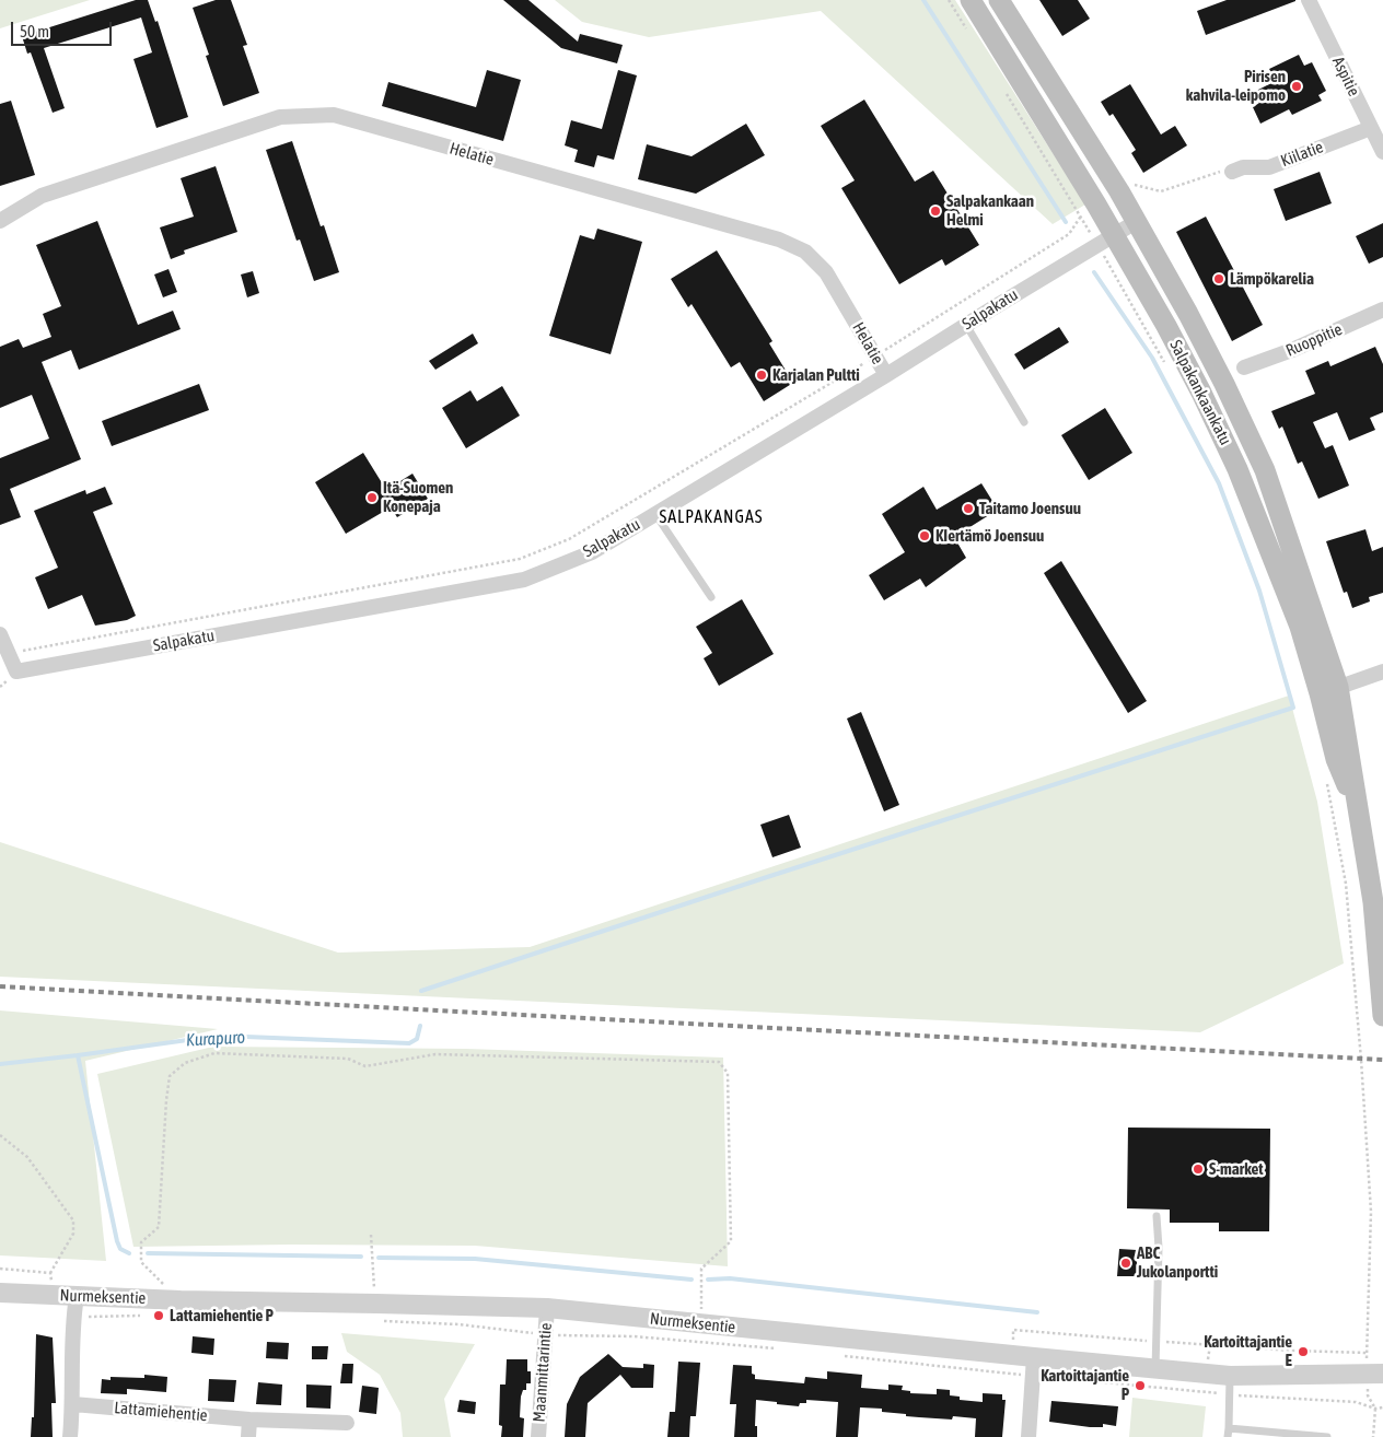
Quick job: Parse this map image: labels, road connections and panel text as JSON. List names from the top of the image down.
{
  "streets": {
    "main road": ["Salpakankaankatu"],
    "street": [
      "Aspitie",
      "Helatie",
      "Kiilatie",
      "Salpakatu",
      "Ruoppitie",
      "Nurmeksentie",
      "Maanmittarintie",
      "Lattamiehentie"
    ]
  },
  "crossings": [
    ["Aspitie", "Kiilatie"],
    ["Helatie", "Salpakatu"],
    ["Salpakatu", "Salpakankaankatu"],
    ["Nurmeksentie", "Maanmittarintie"]
  ],
  "districts": ["SALPAKANGAS"],
  "water": ["Kurapuro"],
  "places": [
    "Pirisen kahvila-leipomo",
    "Salpakankaan Helmi",
    "Lämpökarelia",
    "Karjalan Pultti",
    "Itä-Suomen Konepaja",
    "Taitamo Joensuu",
    "KIertämö Joensuu",
    "S-market",
    "ABC Jukolanportti",
    "Lattamiehentie P",
    "Kartoittajantie E",
    "Kartoittajantie P"
  ],
  "scale_bar": "50 m"
}
